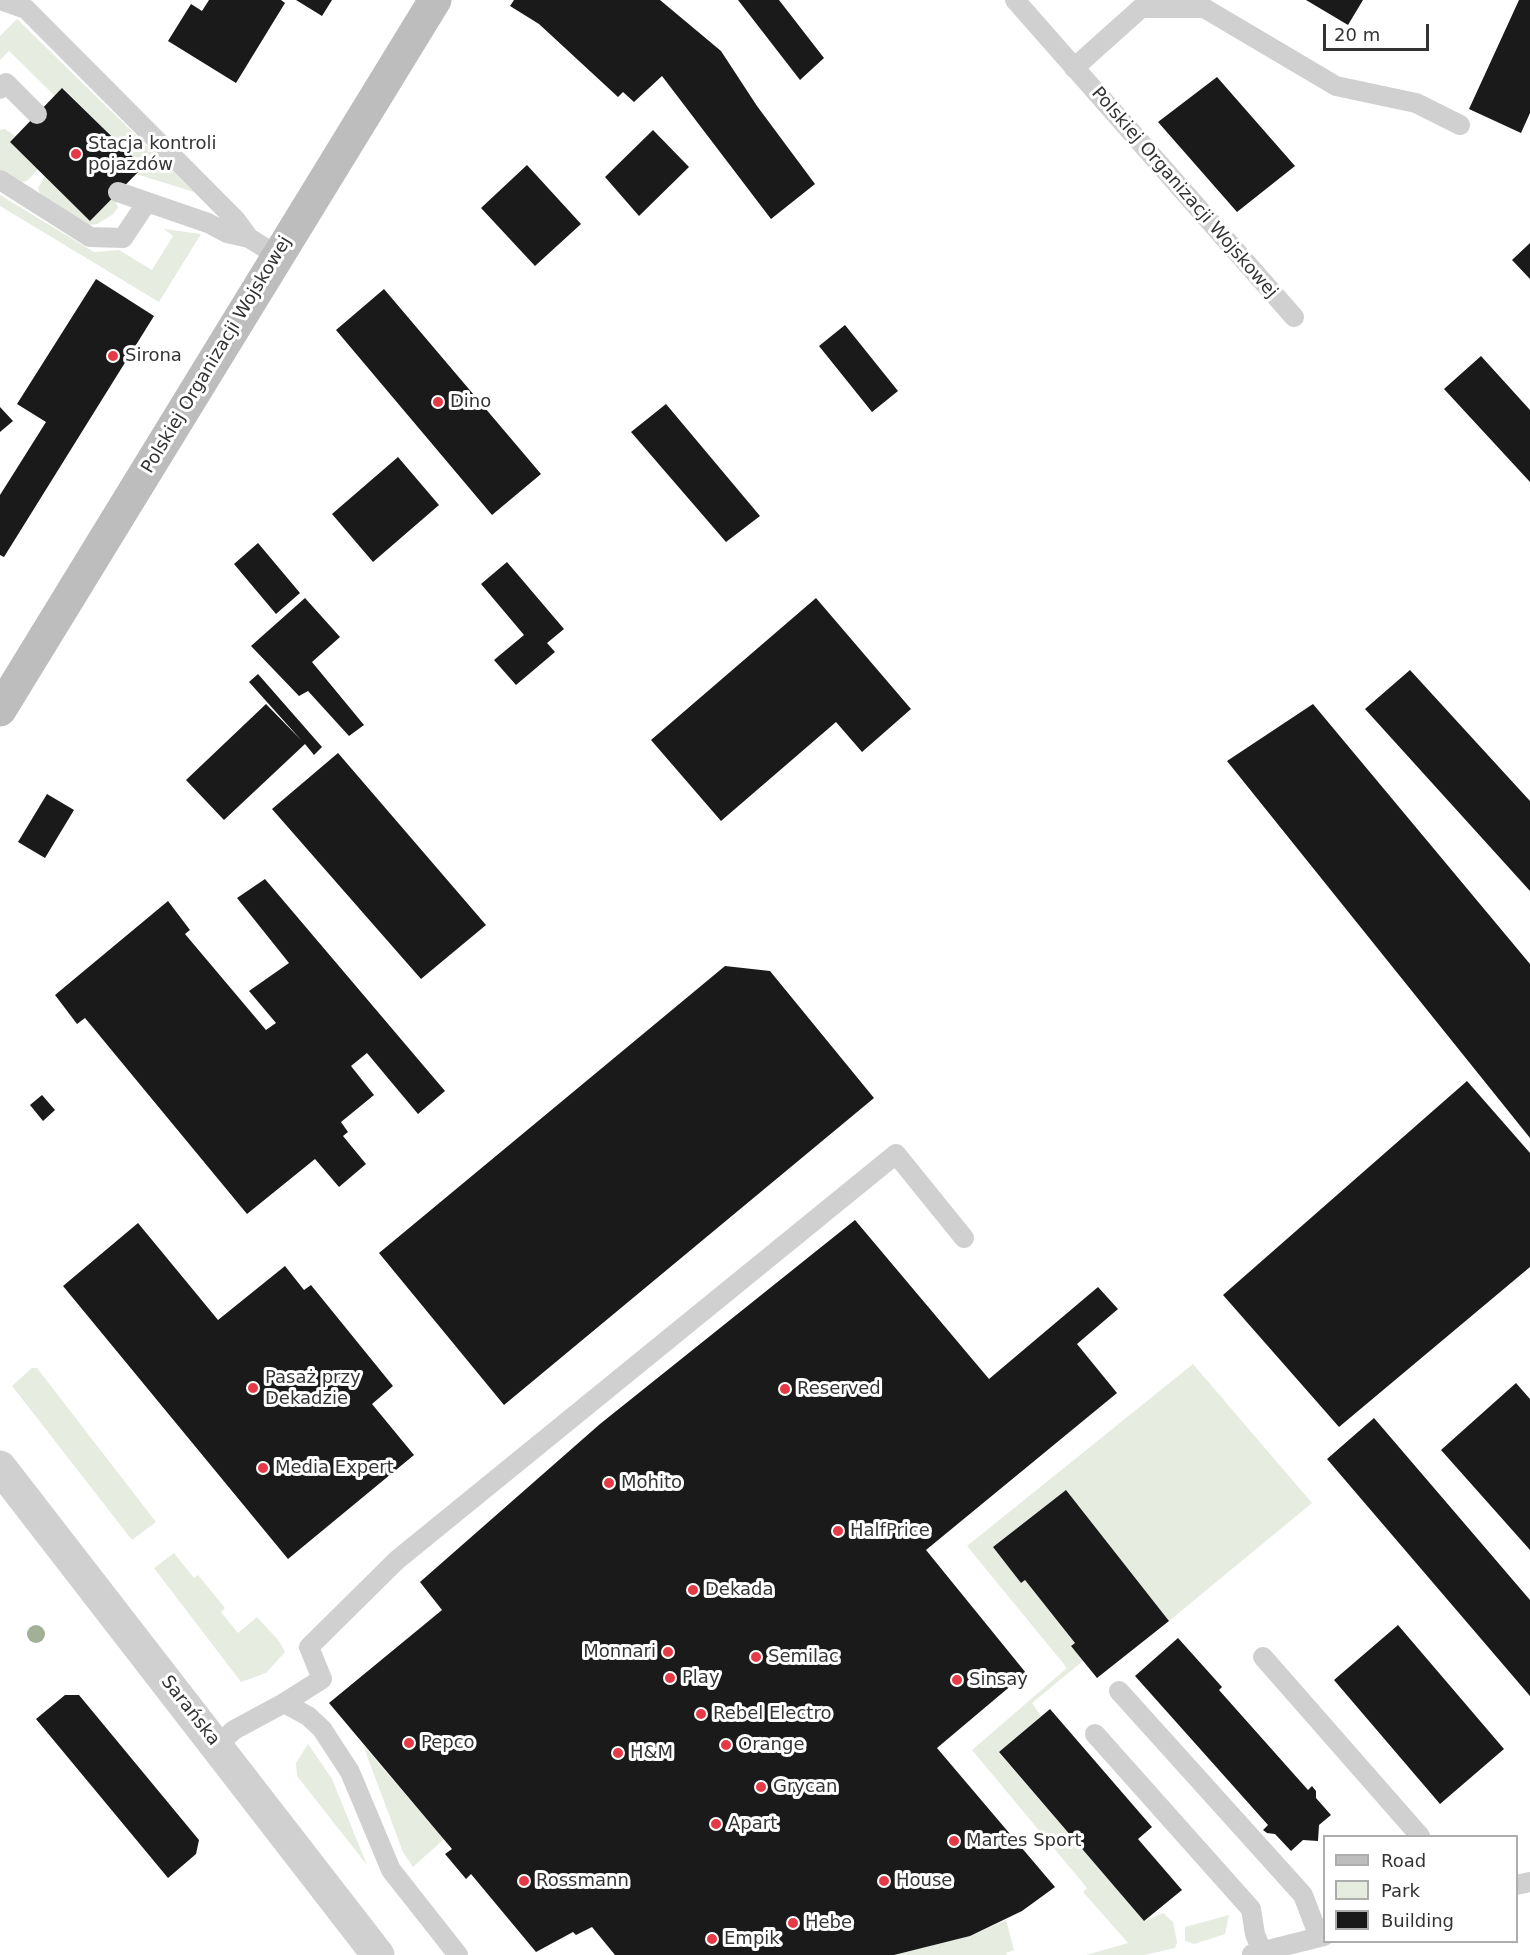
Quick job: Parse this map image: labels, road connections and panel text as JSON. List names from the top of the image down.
{
  "streets": {
    "main road": ["Polskiej Organizacji Wojskowej"],
    "street": ["Sarańska"]
  },
  "places": [
    "Stacja kontroli pojazdów",
    "Sirona",
    "Dino",
    "Pasaż przy Dekadzie",
    "Reserved",
    "Media Expert",
    "Mohito",
    "HalfPrice",
    "Dekada",
    "Monnari",
    "Semilac",
    "Play",
    "Sinsay",
    "Rebel Electro",
    "Pepco",
    "Orange",
    "H&M",
    "Grycan",
    "Apart",
    "Martes Sport",
    "Rossmann",
    "House",
    "Hebe",
    "Empik"
  ],
  "legend": ["Road", "Park", "Building"],
  "scale_bar": "20 m"
}
